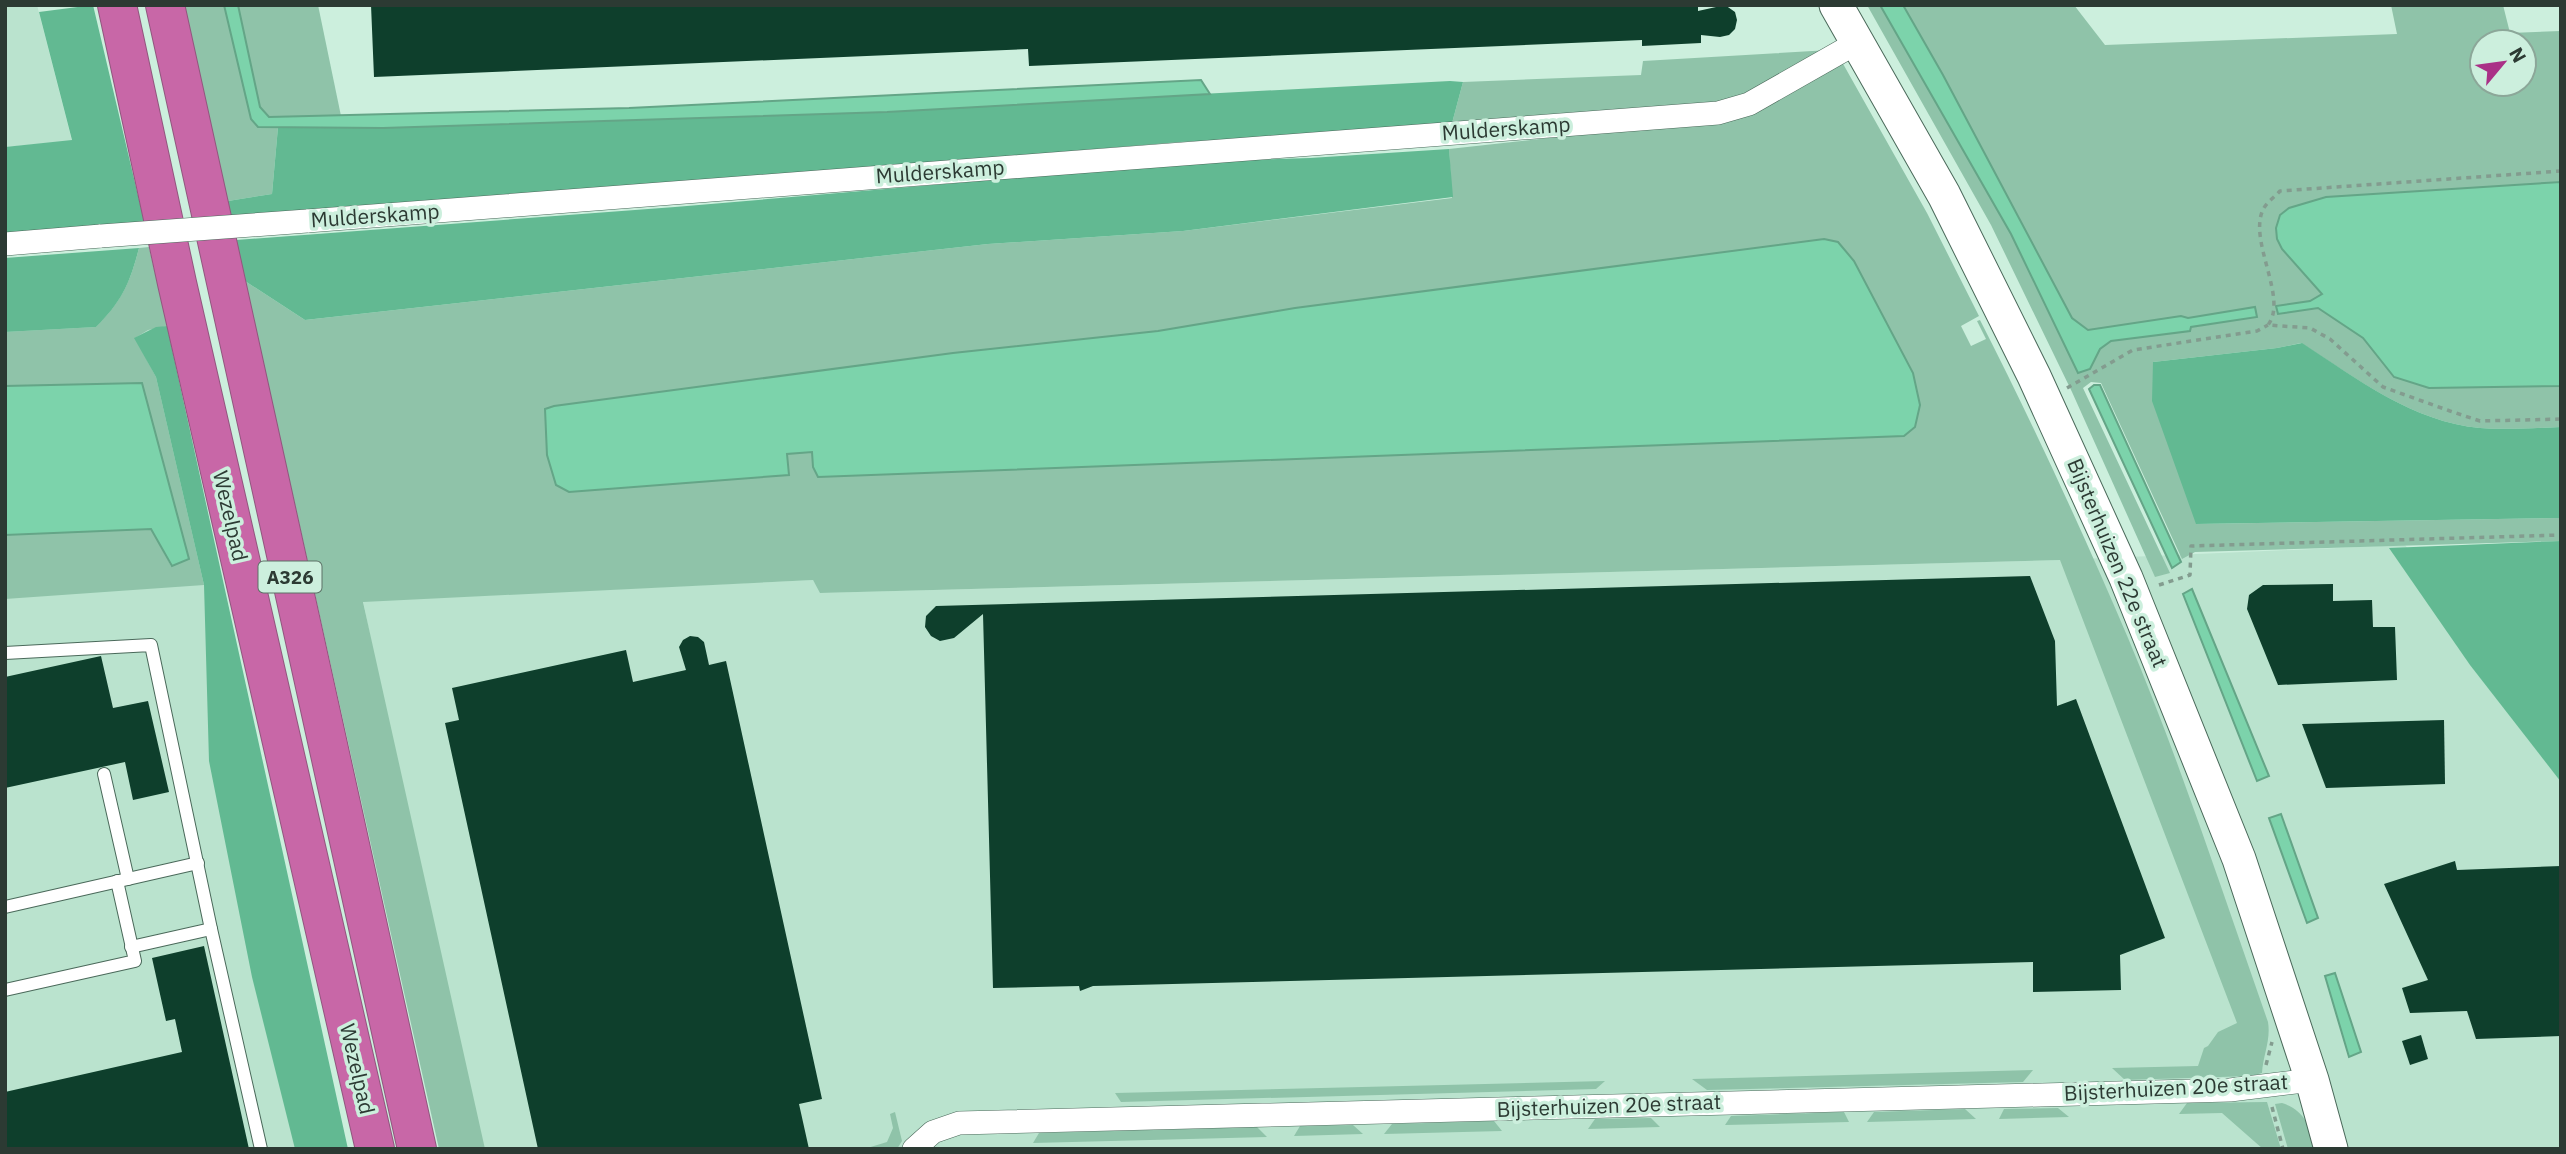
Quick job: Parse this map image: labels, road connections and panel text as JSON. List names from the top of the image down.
{
  "streets": {
    "highway": ["Wezelpad", "A326"],
    "main road": ["Bijsterhuizen 22e straat"],
    "street": ["Mulderskamp", "Bijsterhuizen 20e straat"]
  },
  "crossings": [
    ["Mulderskamp", "Bijsterhuizen 22e straat"],
    ["Bijsterhuizen 22e straat", "Bijsterhuizen 20e straat"]
  ],
  "north": "top right"
}
